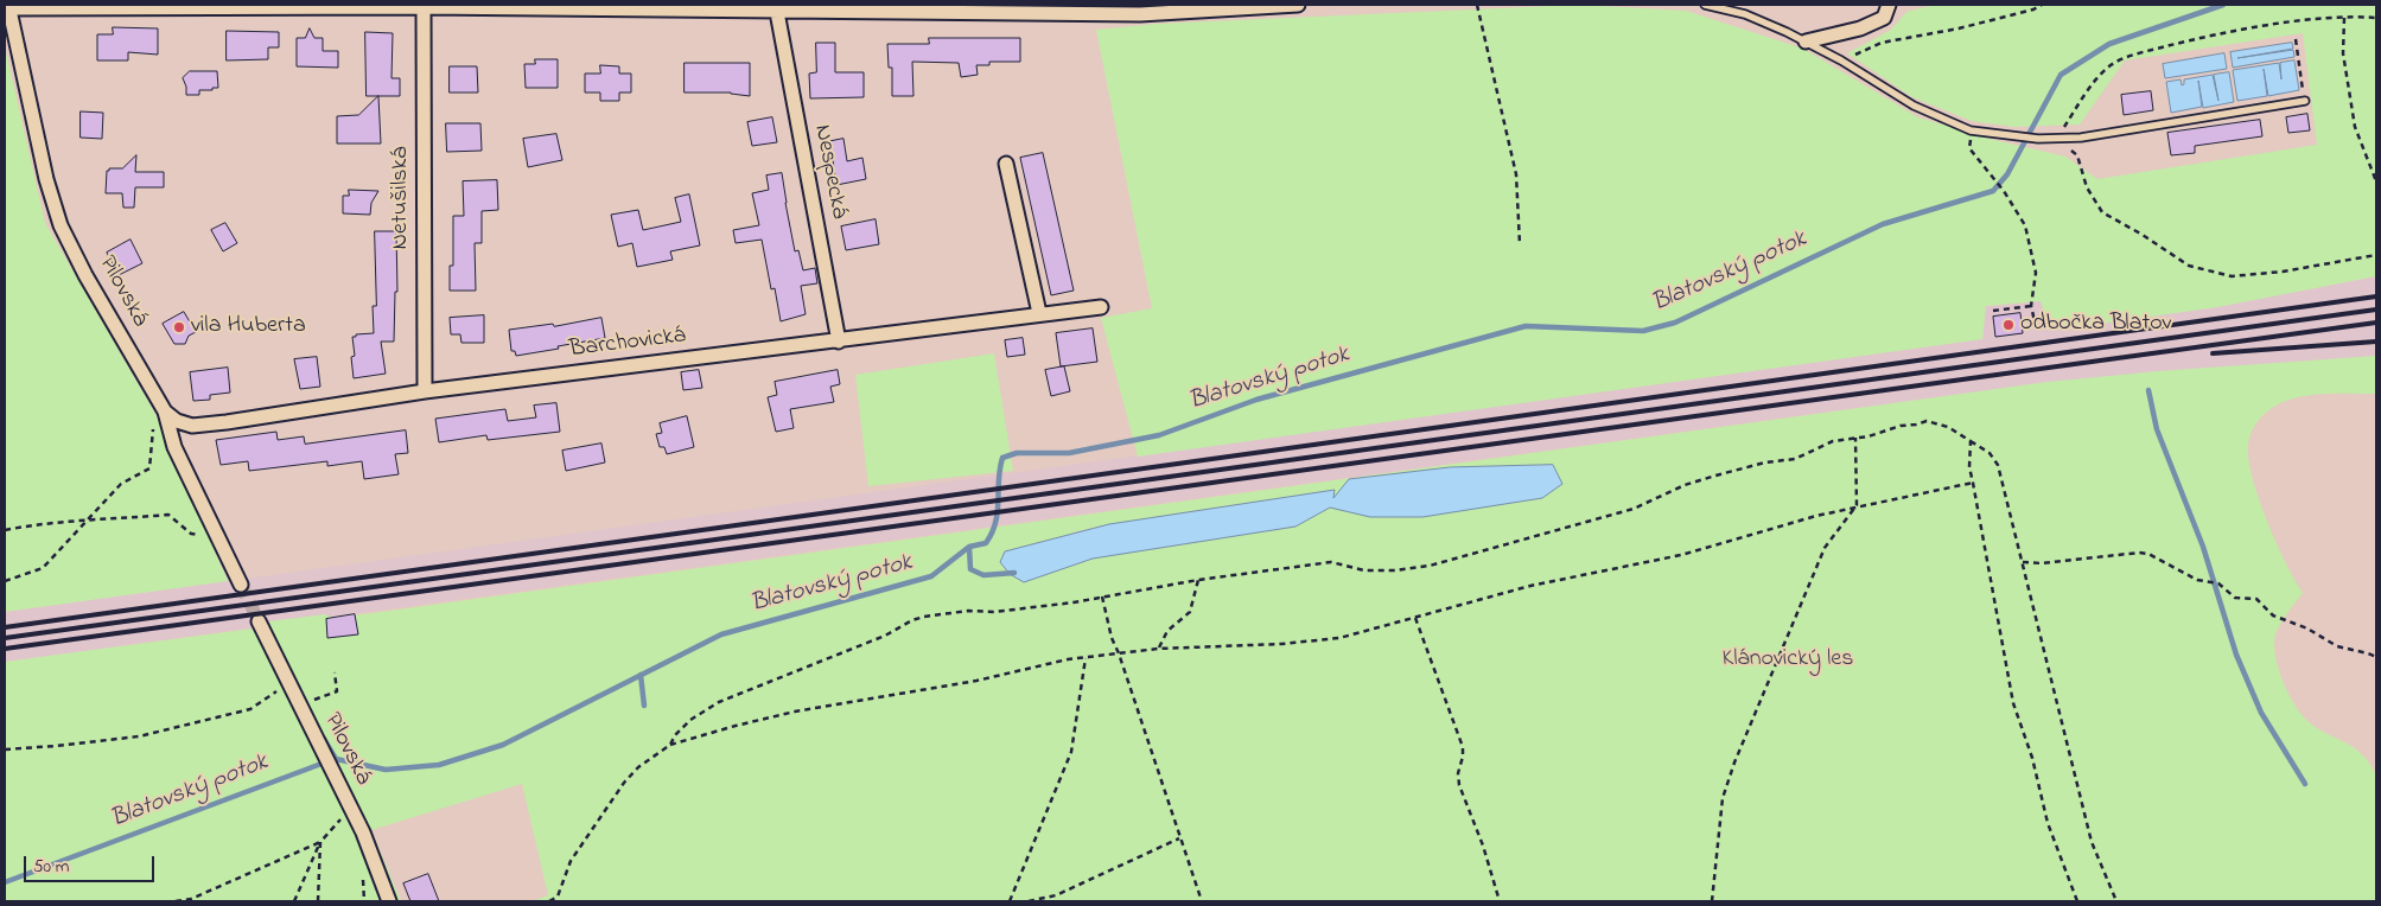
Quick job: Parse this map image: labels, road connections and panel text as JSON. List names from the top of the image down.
{
  "streets": {
    "street": [
      "Nespecká",
      "Netušilská",
      "Pilovská",
      "Barchovická"
    ]
  },
  "crossings": [
    ["Nespecká", "Barchovická"],
    ["Netušilská", "Barchovická"],
    ["Pilovská", "Barchovická"]
  ],
  "water": ["Blatovský potok"],
  "parks": ["Klánovický les"],
  "places": ["odbočka Blatov", "vila Huberta"],
  "scale_bar": "50 m"
}
